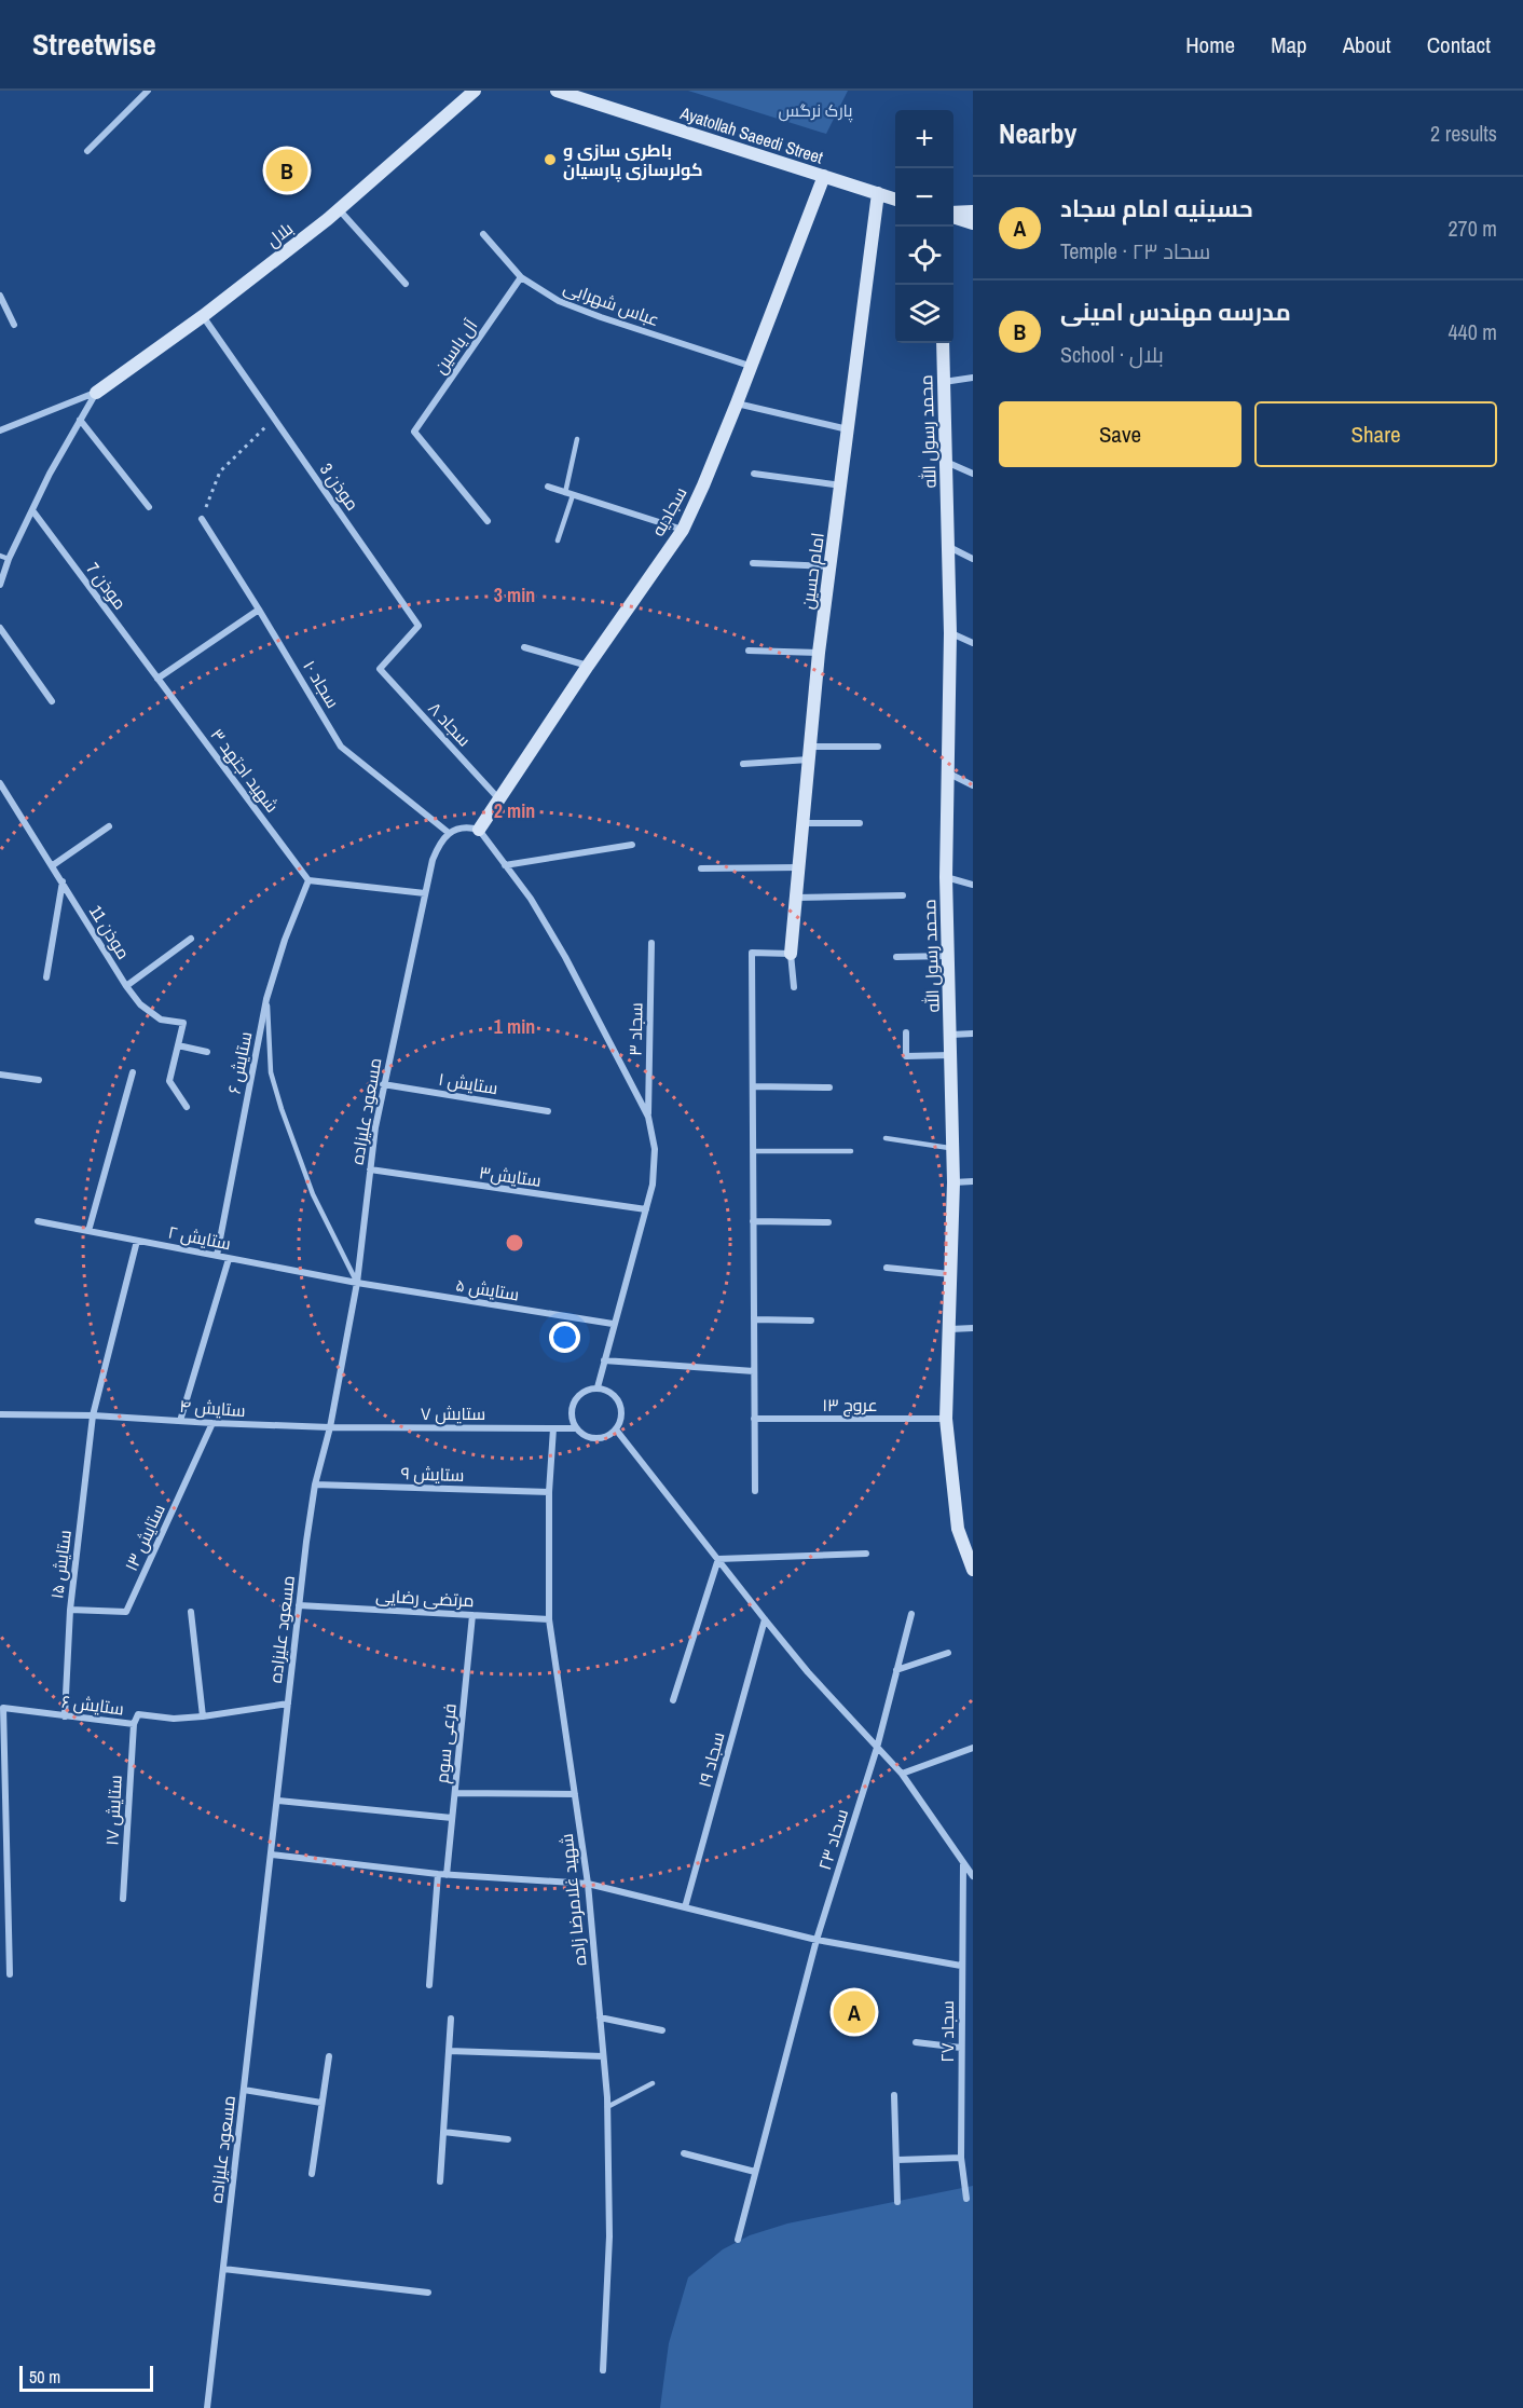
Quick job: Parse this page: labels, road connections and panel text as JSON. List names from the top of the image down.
{
  "streets": {
    "street": [
      "Ayatollah Saeedi Street",
      "بلال",
      "عباس شهرابی",
      "آل یاسین",
      "محمد رسول الله",
      "موذن 3",
      "سجادیه",
      "امام حسین",
      "موذن 7",
      "سجاد ۱۰",
      "سجاد ۸",
      "شهید اجتهد ۳",
      "موذن 11",
      "سجاد ۳",
      "ستایش ۶",
      "ستایش ۱",
      "مسعود علیزاده",
      "ستایش۳",
      "ستایش ۲",
      "ستایش ۵",
      "عروج ۱۳",
      "ستایش ۴",
      "ستایش ۷",
      "ستایش ۹",
      "ستایش ۱۳",
      "ستایش ۱۵",
      "مرتضی رضایی",
      "فرعی سوم",
      "سجاد ۱۹",
      "ستایش ۱۷",
      "سحاد ۲۳",
      "شهید غلامرضا زاده",
      "سجاد ۲۷"
    ]
  },
  "crossings": [
    ["Ayatollah Saeedi Street", "سجادیه"],
    ["Ayatollah Saeedi Street", "امام حسین"],
    ["بلال", "موذن 3"],
    ["عباس شهرابی", "آل یاسین"],
    ["عباس شهرابی", "سجادیه"],
    ["محمد رسول الله", "عروج ۱۳"],
    ["موذن 3", "سجاد ۸"],
    ["سجادیه", "سجاد ۸"],
    ["موذن 7", "شهید اجتهد ۳"],
    ["سجاد ۱۰", "مسعود علیزاده"],
    ["شهید اجتهد ۳", "ستایش ۶"],
    ["ستایش ۶", "مسعود علیزاده"],
    ["ستایش ۶", "ستایش ۲"],
    ["ستایش ۶", "ستایش ۱۵"],
    ["ستایش ۶", "ستایش ۱۷"],
    ["ستایش ۱", "مسعود علیزاده"],
    ["مسعود علیزاده", "ستایش۳"],
    ["مسعود علیزاده", "ستایش ۲"],
    ["مسعود علیزاده", "ستایش ۵"],
    ["مسعود علیزاده", "ستایش ۴"],
    ["مسعود علیزاده", "ستایش ۷"],
    ["مسعود علیزاده", "ستایش ۹"],
    ["مسعود علیزاده", "مرتضی رضایی"],
    ["ستایش ۲", "ستایش ۵"],
    ["ستایش ۴", "ستایش ۷"],
    ["ستایش ۴", "ستایش ۱۳"],
    ["ستایش ۴", "ستایش ۱۵"],
    ["ستایش ۷", "شهید غلامرضا زاده"],
    ["ستایش ۹", "شهید غلامرضا زاده"],
    ["ستایش ۱۳", "ستایش ۱۵"],
    ["مرتضی رضایی", "فرعی سوم"],
    ["مرتضی رضایی", "شهید غلامرضا زاده"]
  ],
  "parks": ["پارک نرگس"],
  "places": ["باطری سازی و کولرسازی پارسیان"],
  "scale_bar": "50 m",
  "page": {
    "header": "Streetwise",
    "nav": [
      "Home",
      "Map",
      "About",
      "Contact"
    ],
    "heading": ["Nearby", "2 results"],
    "map_buttons": ["+", "−"],
    "pins": ["B", "A"],
    "list": [
      {
        "mark": "A",
        "name": "حسینیه امام سجاد",
        "note": "Temple · سحاد ۲۳",
        "value": "270 m"
      },
      {
        "mark": "B",
        "name": "مدرسه مهندس امینی",
        "note": "School · بلال",
        "value": "440 m"
      }
    ],
    "buttons": ["Save", "Share"],
    "scale": "50 m"
  },
  "rings": ["3 min", "2 min", "1 min"]
}
